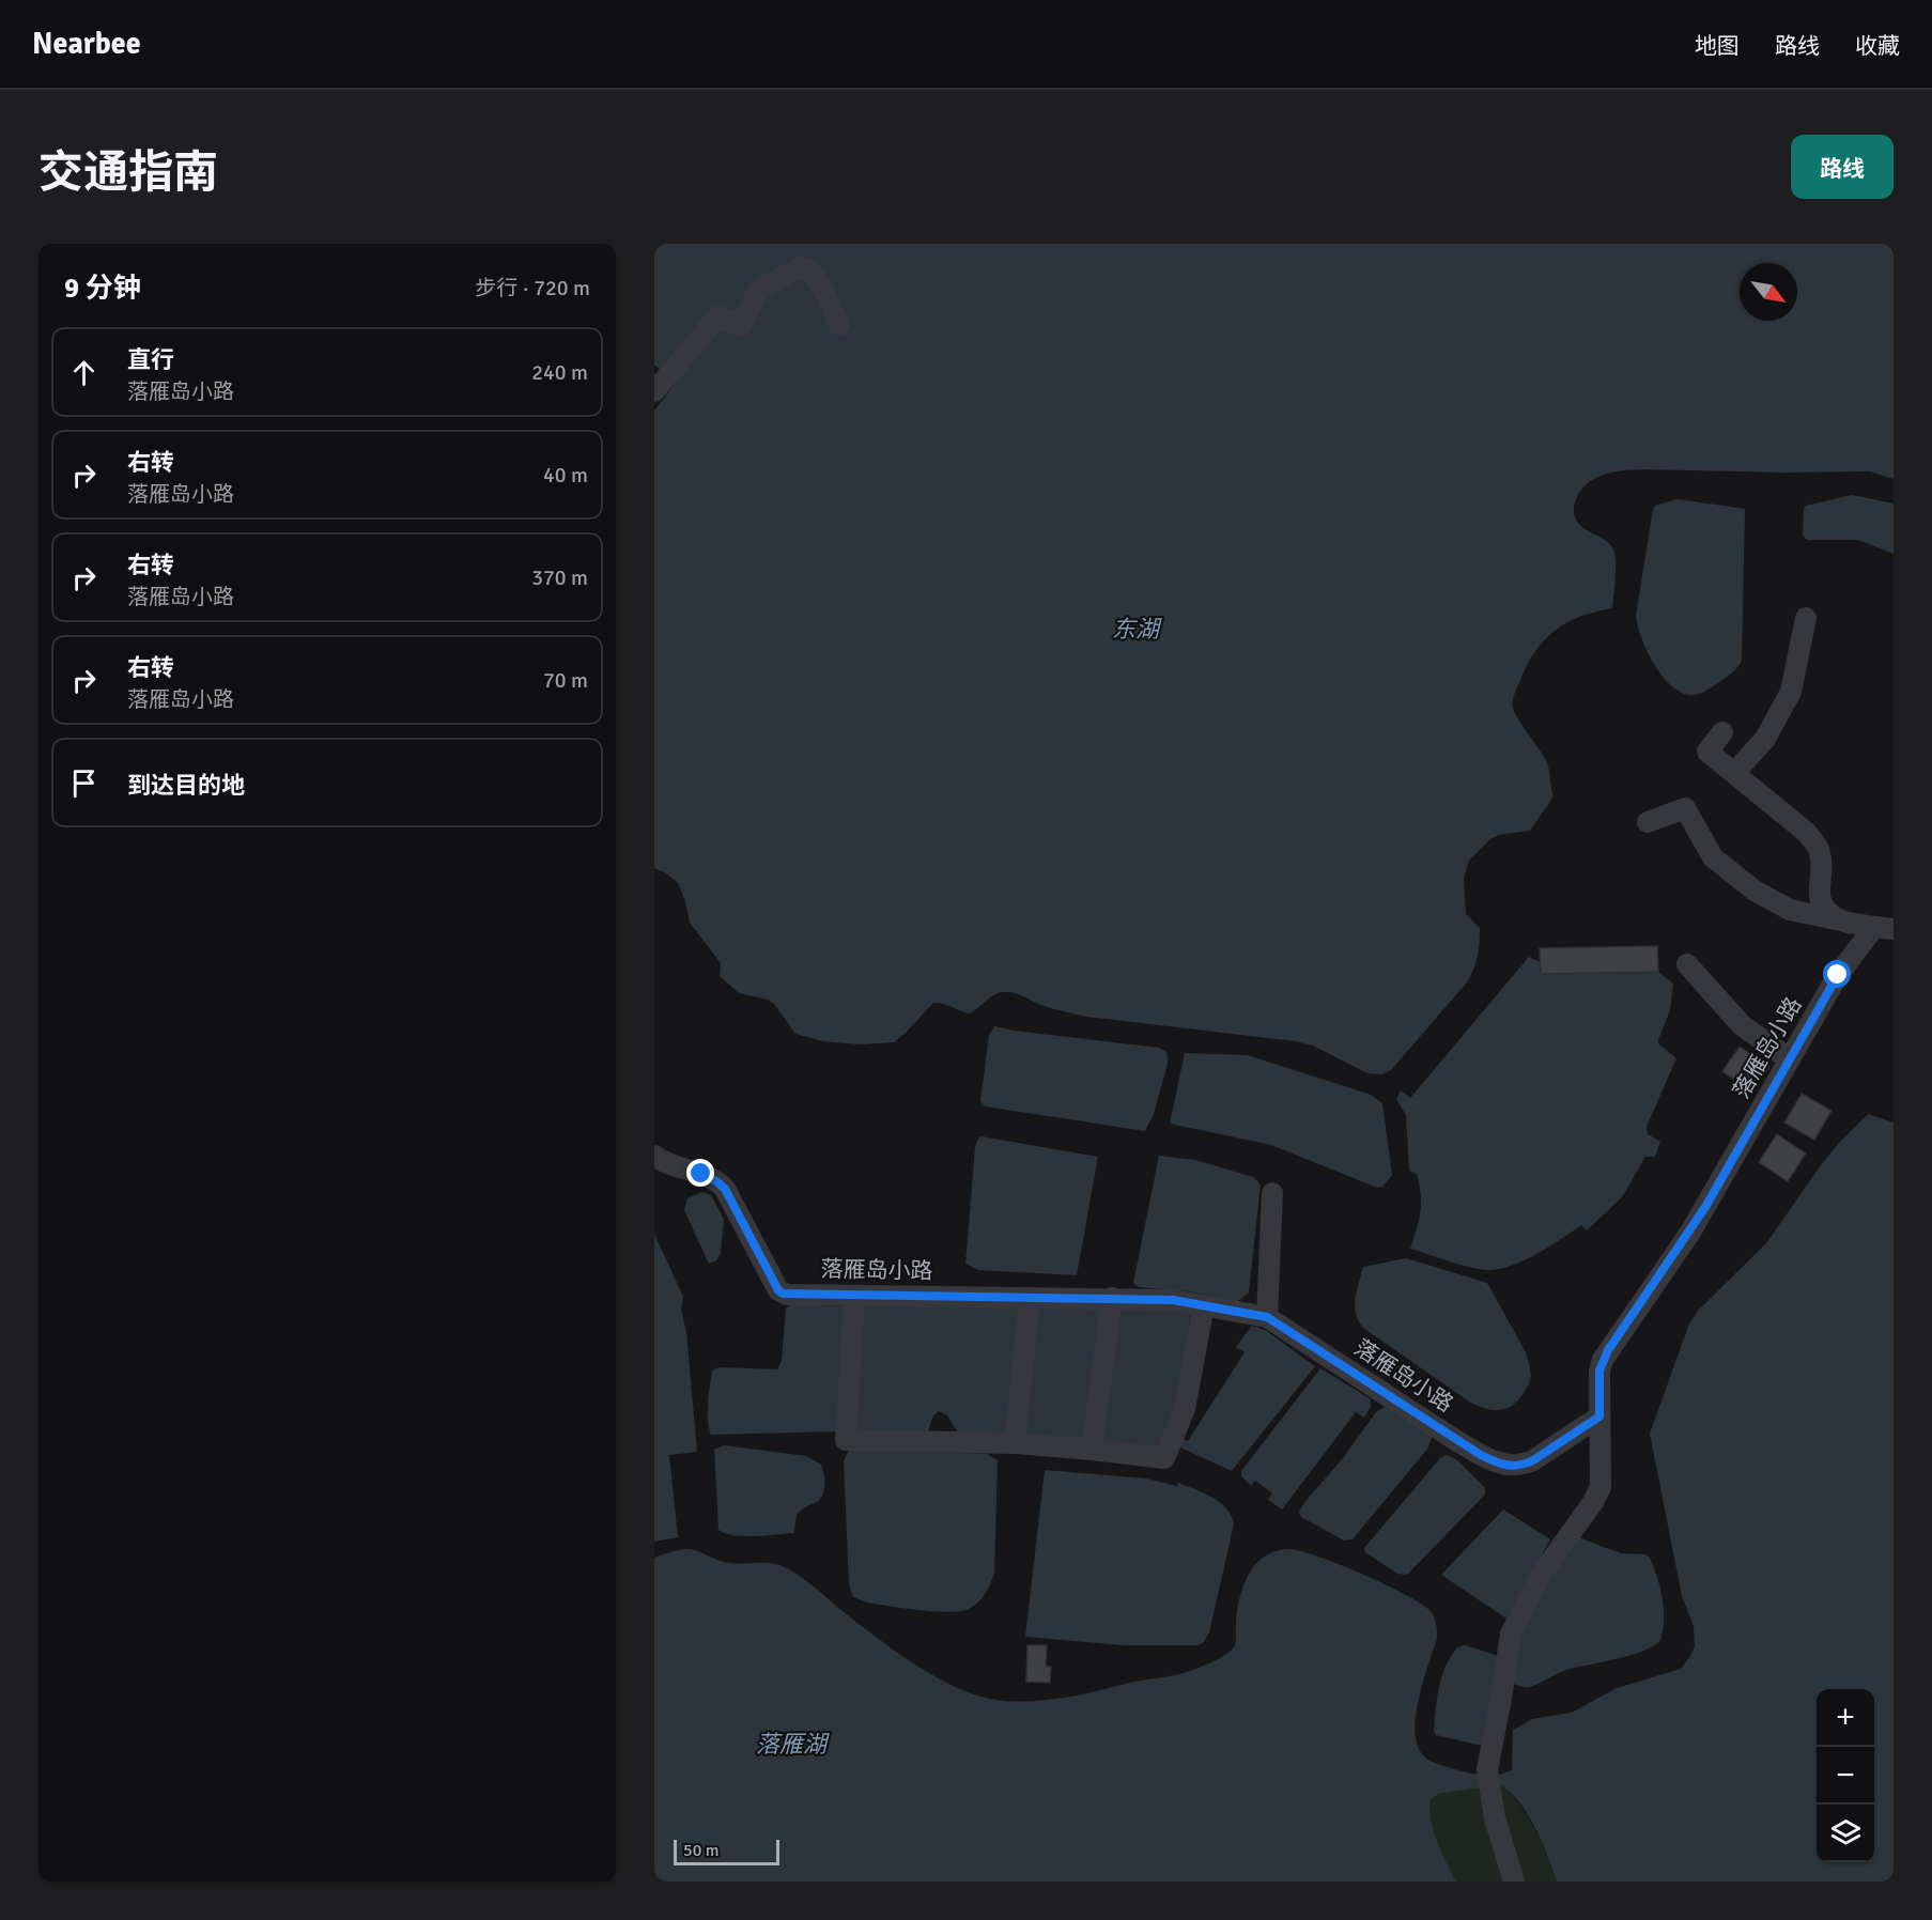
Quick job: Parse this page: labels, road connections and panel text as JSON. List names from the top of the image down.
{
  "streets": {
    "street": ["落雁岛小路"]
  },
  "water": ["东湖", "落雁湖"],
  "scale_bar": "50 m",
  "north": "bottom right",
  "page": {
    "header": "Nearbee",
    "nav": ["地图", "路线", "收藏"],
    "title": "交通指南",
    "buttons": "路线",
    "heading": ["9 分钟", "步行 · 720 m"],
    "list": [
      ["直行", "落雁岛小路", "240 m"],
      ["右转", "落雁岛小路", "40 m"],
      ["右转", "落雁岛小路", "370 m"],
      ["右转", "落雁岛小路", "70 m"],
      "到达目的地"
    ],
    "map_buttons": ["+", "−"],
    "scale": "50 m"
  }
}
